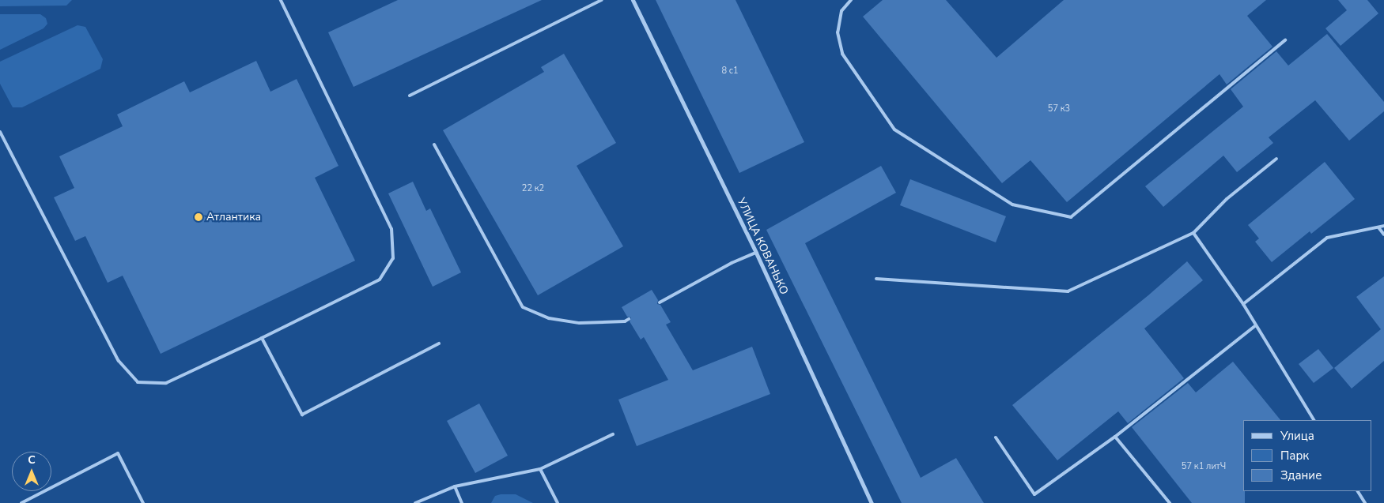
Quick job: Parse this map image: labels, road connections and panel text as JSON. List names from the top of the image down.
{
  "streets": {
    "street": ["УЛИЦА КОВАНЬКО"]
  },
  "places": ["Атлантика"],
  "house_numbers": [
    "8 с1",
    "57 к3",
    "22 к2",
    "57 к1 литЧ"
  ],
  "legend": ["Улица", "Парк", "Здание"],
  "north": "top"
}
